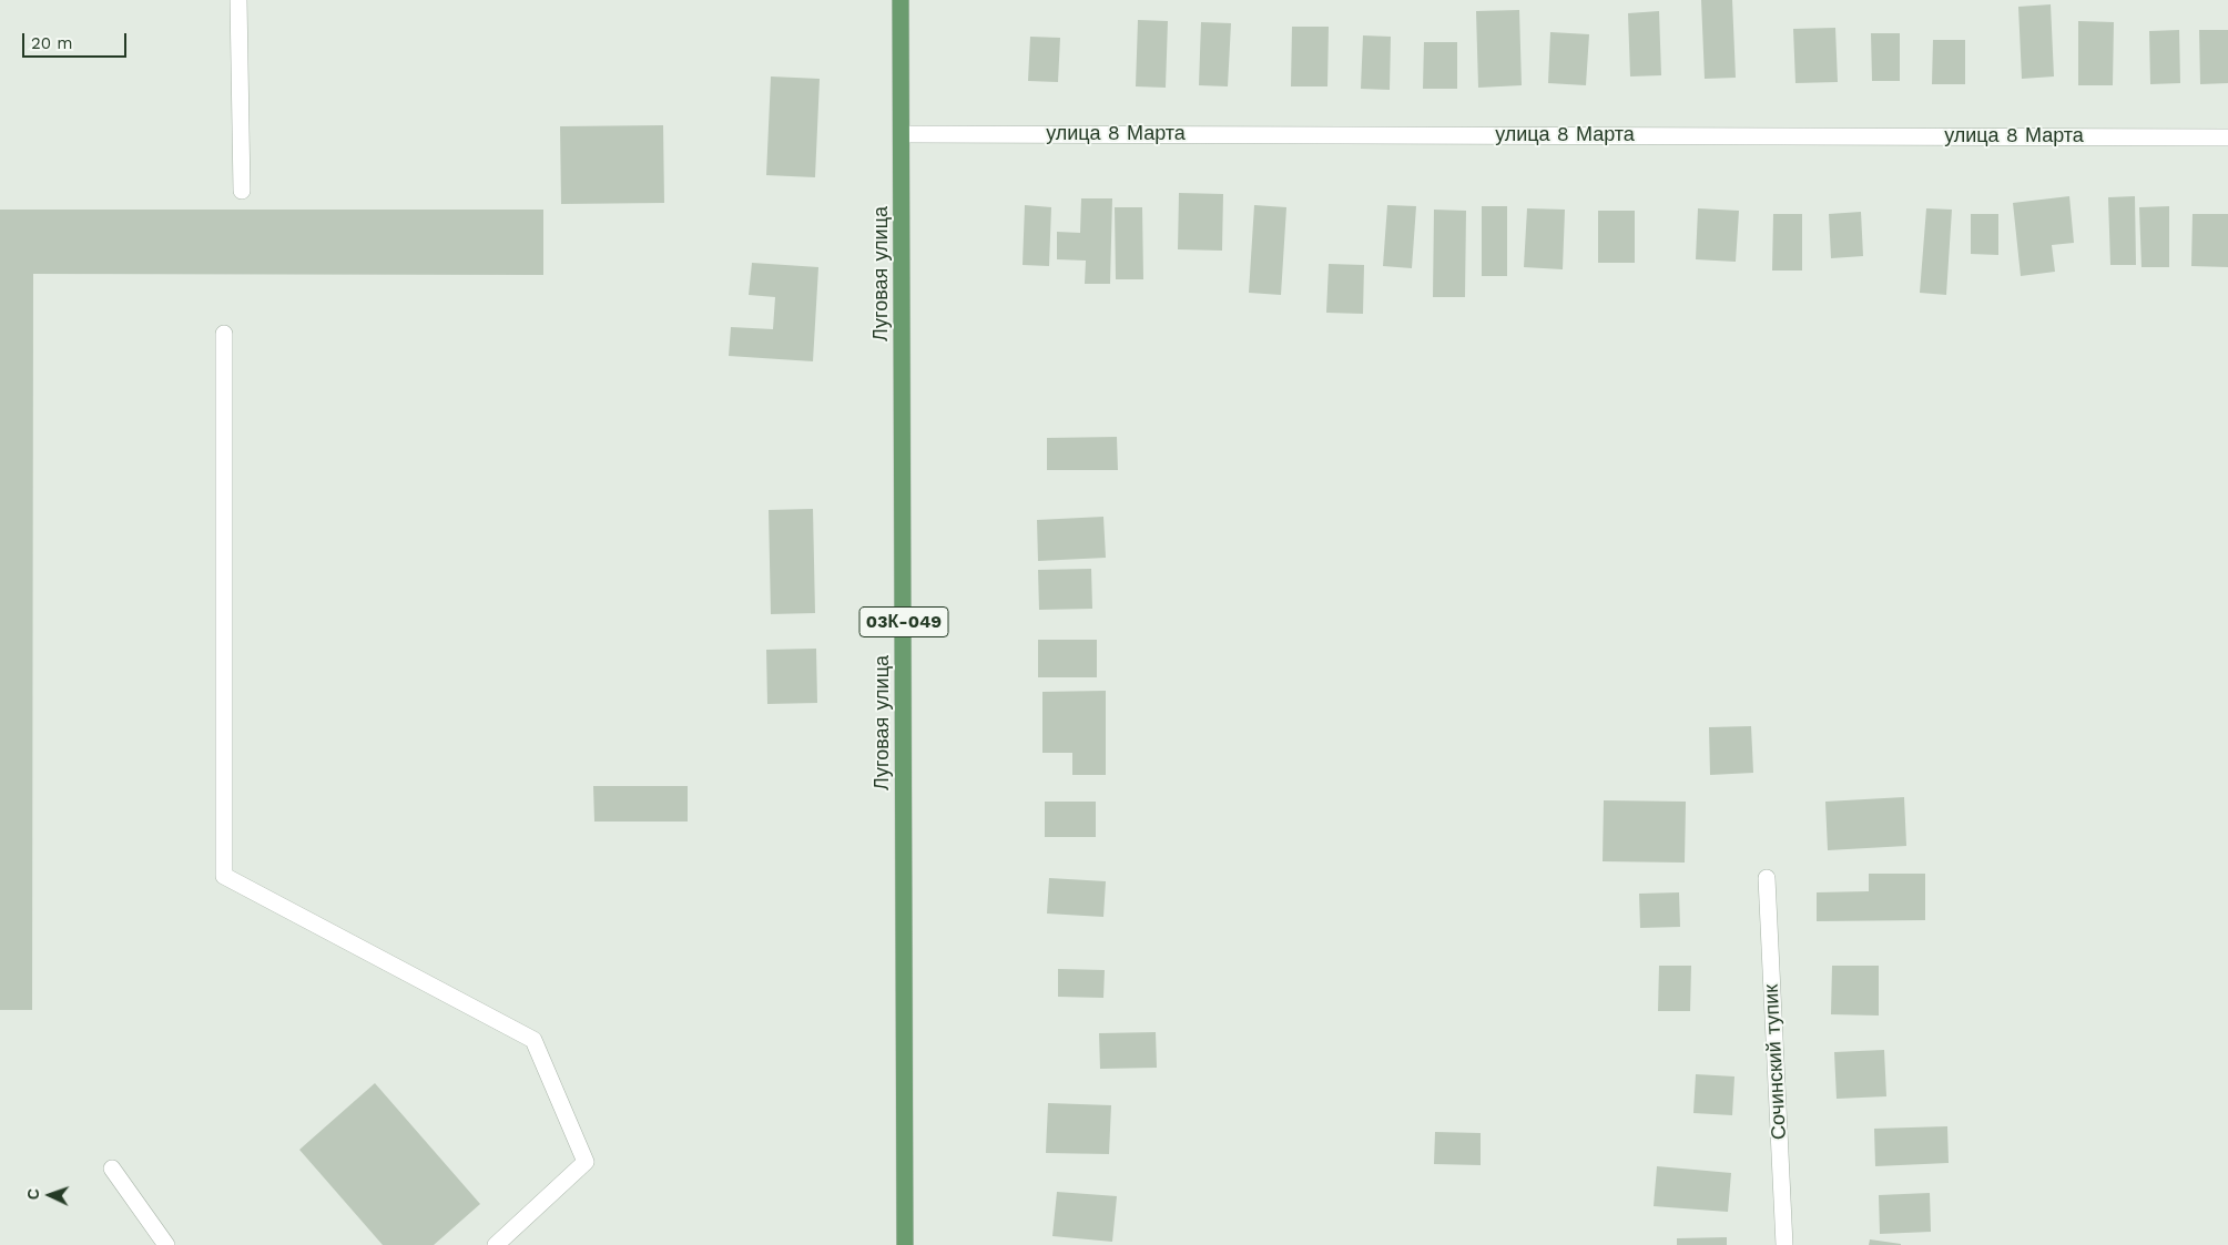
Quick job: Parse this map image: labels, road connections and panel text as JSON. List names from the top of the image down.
{
  "streets": {
    "main road": ["Луговая улица", "03К-049"],
    "street": ["улица 8 Марта", "Сочинский тупик"]
  },
  "crossings": [
    ["улица 8 Марта", "Луговая улица"]
  ],
  "scale_bar": "20 m",
  "north": "left"
}
